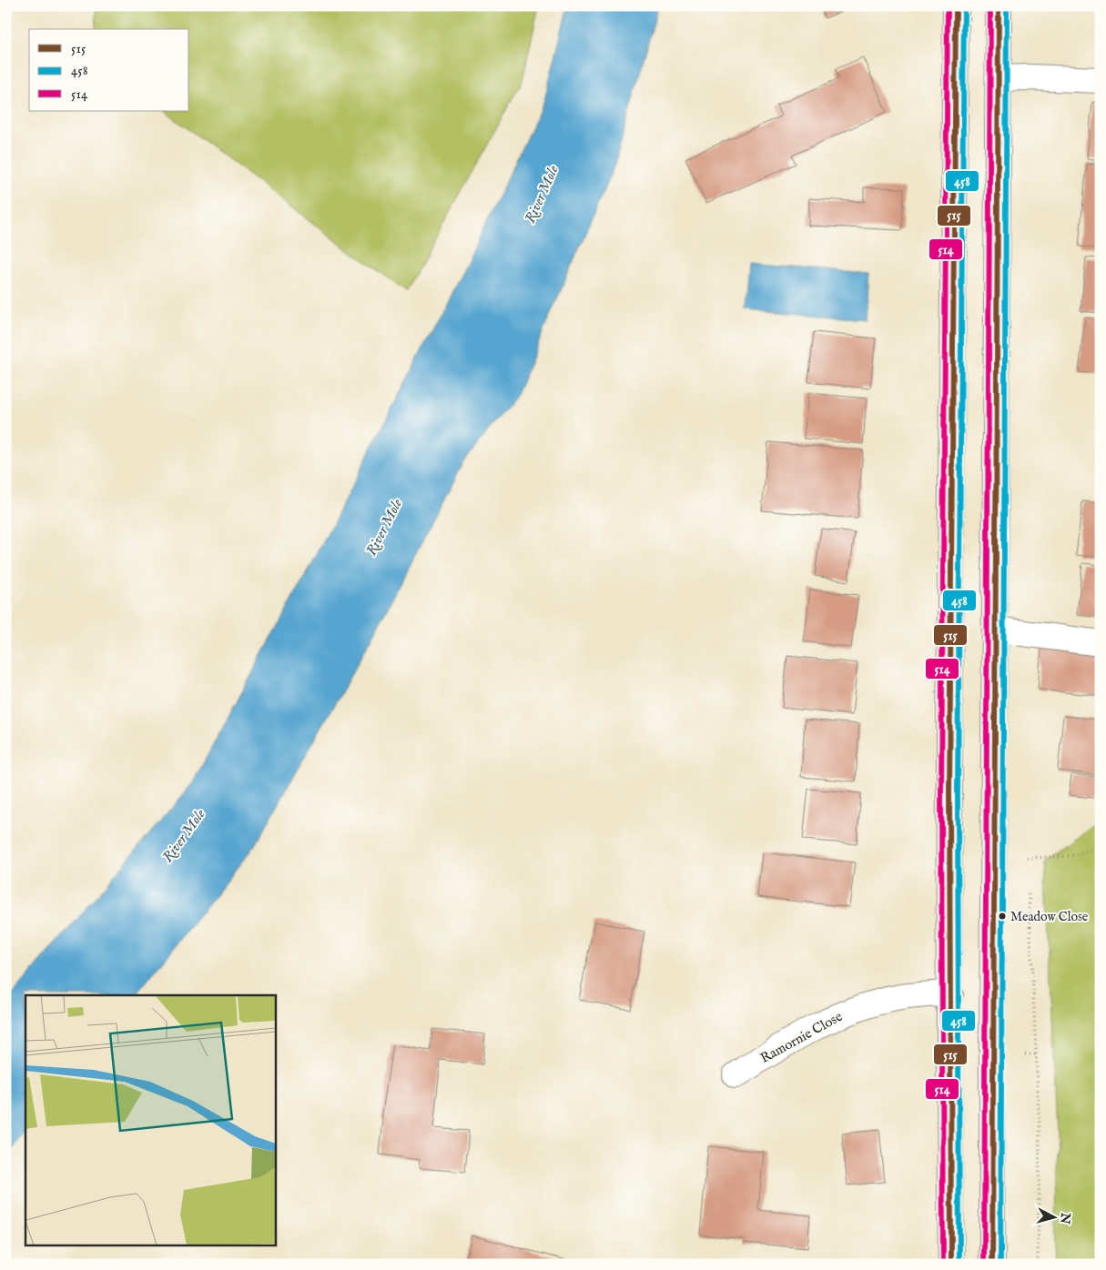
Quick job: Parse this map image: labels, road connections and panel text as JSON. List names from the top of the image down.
{
  "streets": {
    "main road": ["Ramornie Close"]
  },
  "water": ["River Mole"],
  "places": ["Meadow Close"],
  "lines": ["transit line 515", "transit line 458", "transit line 514"],
  "legend": ["515", "458", "514"],
  "north": "right"
}
